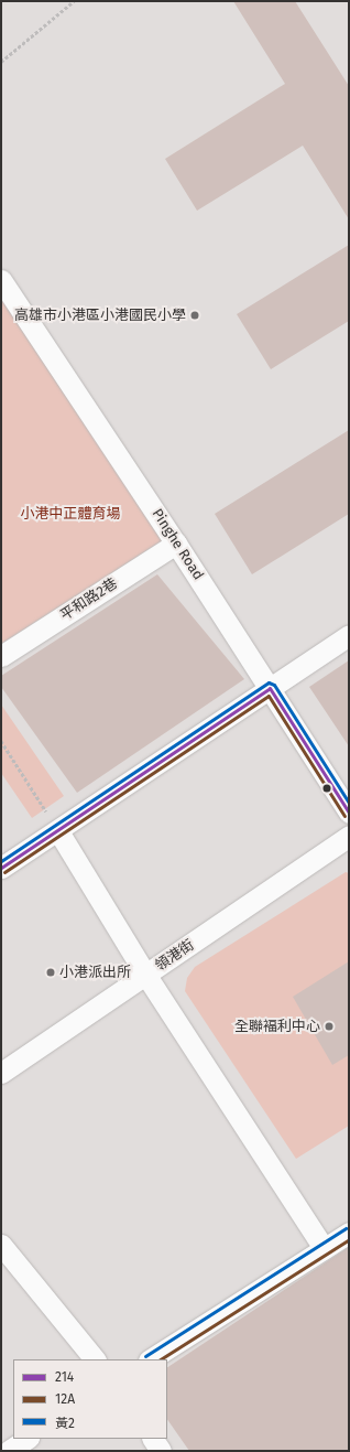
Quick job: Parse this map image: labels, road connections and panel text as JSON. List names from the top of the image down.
{
  "streets": {
    "street": ["Pinghe Road", "平和路2巷", "領港街"]
  },
  "crossings": [
    ["Pinghe Road", "平和路2巷"]
  ],
  "parks": ["小港中正體育場"],
  "places": ["高雄市小港區小港國民小學", "小港派出所", "全聯褔利中心"],
  "lines": ["transit line 黃2", "transit line 214", "transit line 12A"],
  "legend": ["214", "12A", "黃2"]
}
